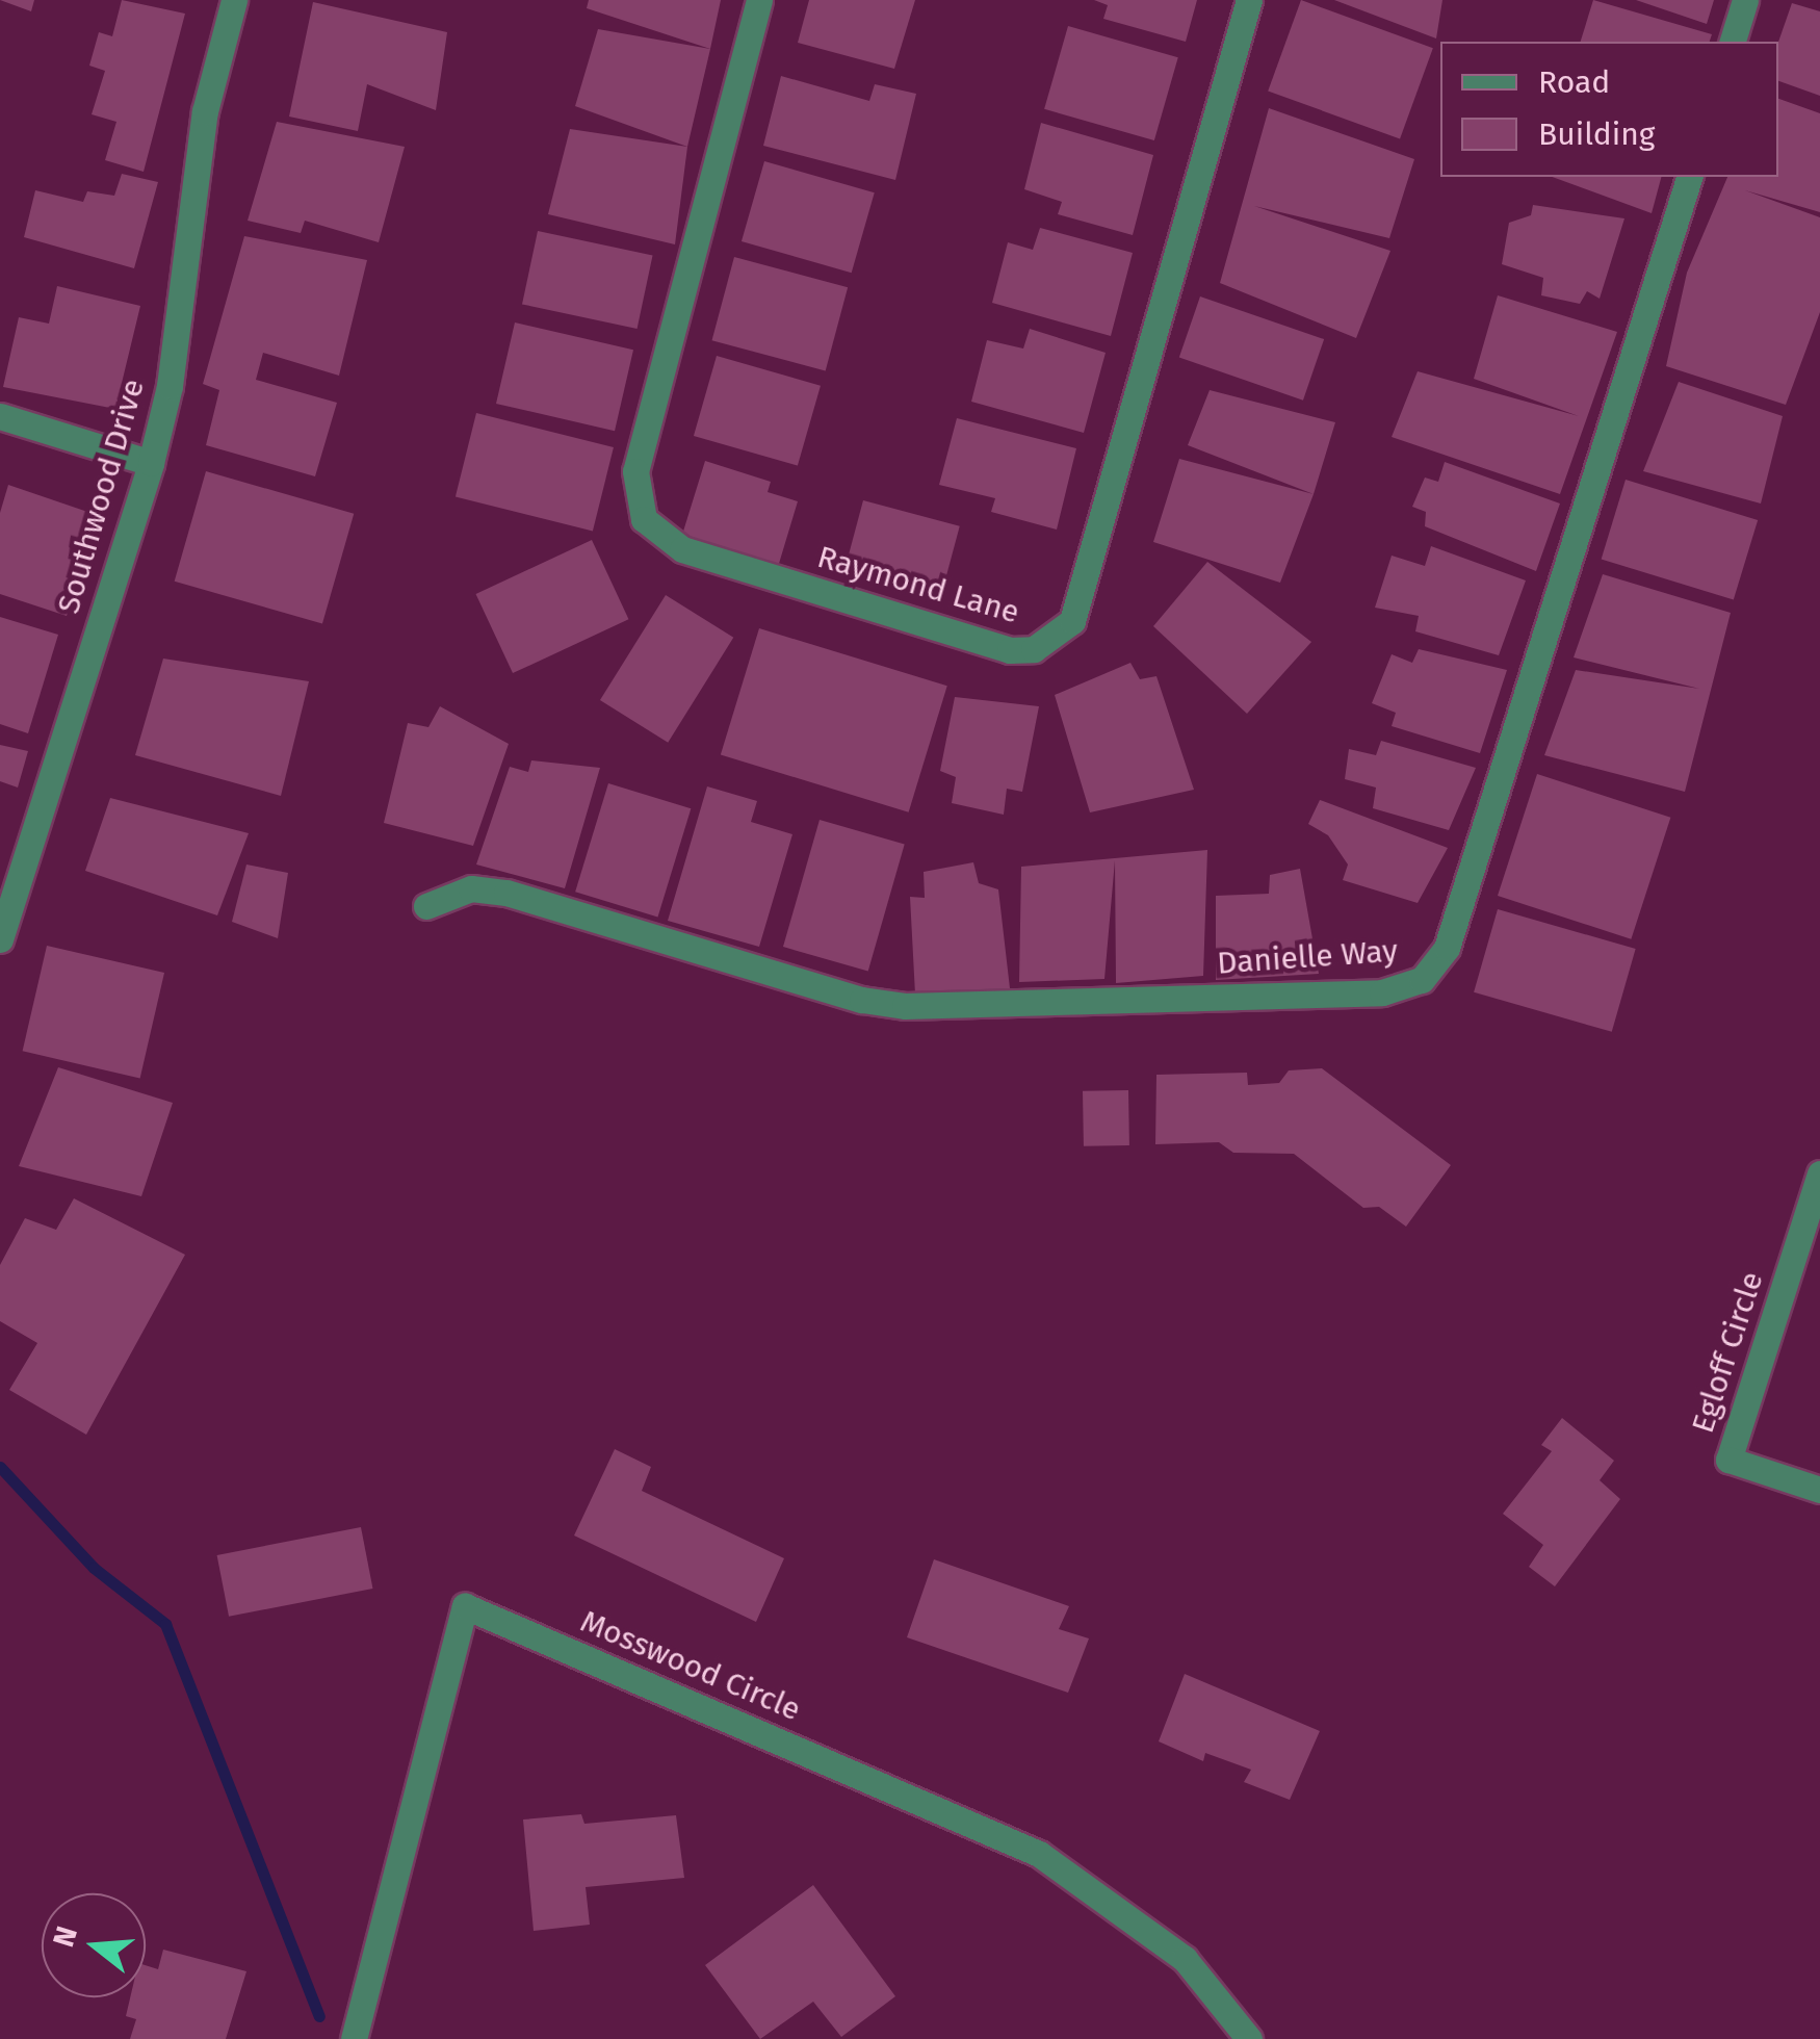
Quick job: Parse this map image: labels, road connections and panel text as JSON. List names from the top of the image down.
{
  "streets": {
    "street": [
      "Southwood Drive",
      "Raymond Lane",
      "Danielle Way",
      "Egloff Circle",
      "Mosswood Circle"
    ]
  },
  "legend": ["Road", "Building"],
  "north": "left"
}
